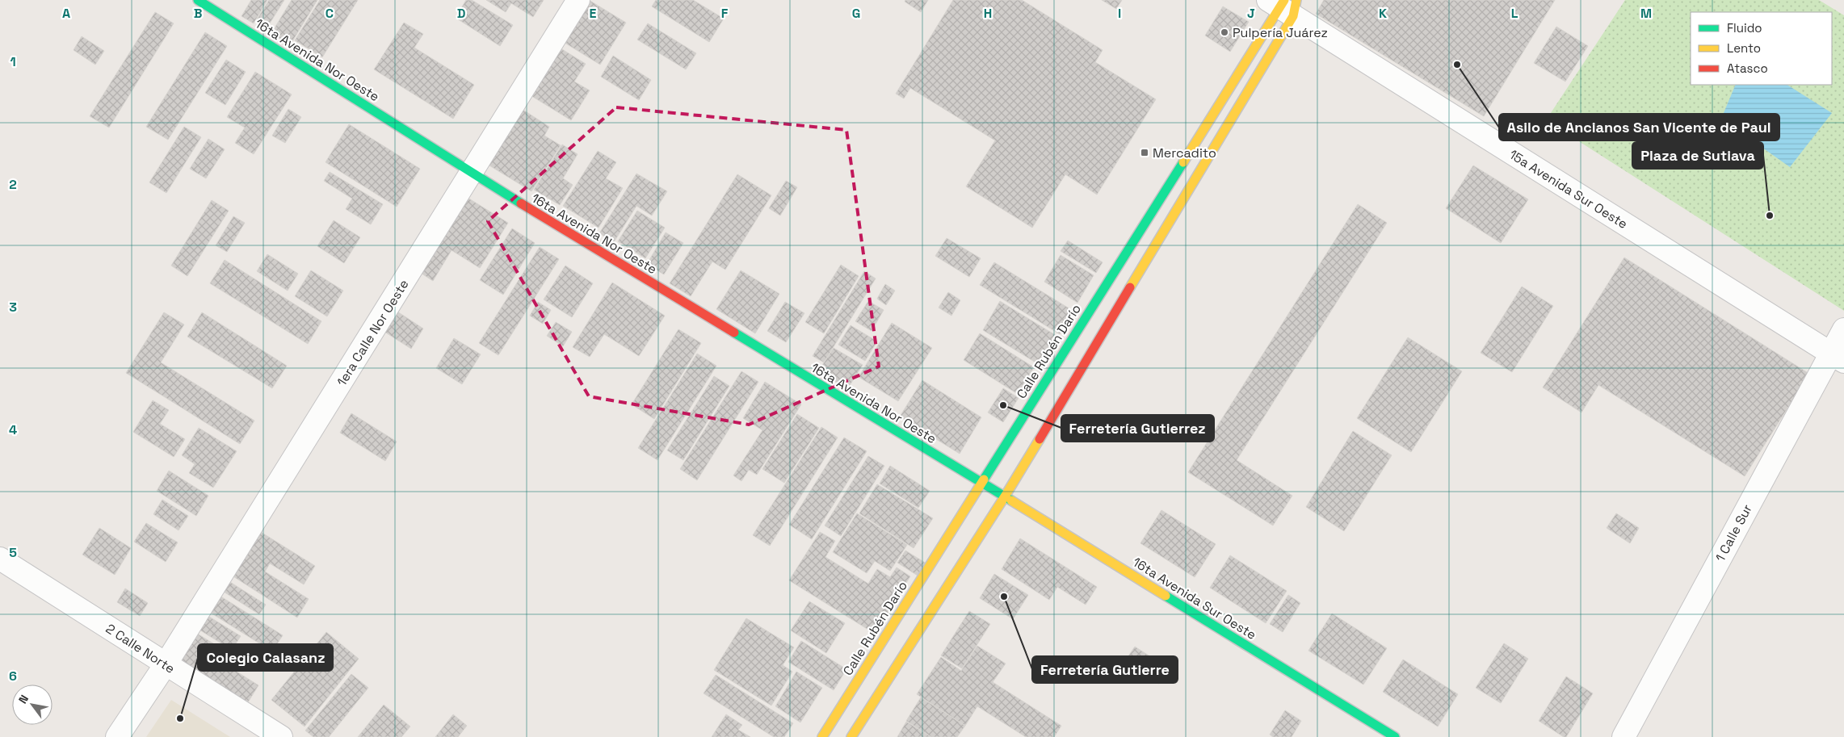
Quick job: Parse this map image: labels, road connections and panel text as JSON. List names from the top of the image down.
{
  "streets": {
    "street": [
      "16ta Avenida Nor Oeste",
      "15a Avenida Sur Oeste",
      "1era Calle Nor Oeste",
      "Calle Rubén Darío",
      "1 Calle Sur",
      "16ta Avenida Sur Oeste",
      "2 Calle Norte"
    ]
  },
  "crossings": [
    ["16ta Avenida Nor Oeste", "1era Calle Nor Oeste"],
    ["16ta Avenida Nor Oeste", "Calle Rubén Darío"],
    ["16ta Avenida Nor Oeste", "16ta Avenida Sur Oeste"],
    ["15a Avenida Sur Oeste", "Calle Rubén Darío"],
    ["15a Avenida Sur Oeste", "1 Calle Sur"],
    ["1era Calle Nor Oeste", "2 Calle Norte"],
    ["Calle Rubén Darío", "16ta Avenida Sur Oeste"]
  ],
  "places": {
    "other": [
      "Pulpería Juárez",
      "Asilo de Ancianos San Vicente de Paul",
      "Plaza de Sutiava",
      "Ferretería Gutierrez",
      "Ferretería Gutierre",
      "Colegio Calasanz"
    ],
    "transit": ["Mercadito"]
  },
  "legend": ["Fluido", "Lento", "Atasco"],
  "north": "top left",
  "grid": {
    "columns": [
      "A",
      "B",
      "C",
      "D",
      "E",
      "F",
      "G",
      "H",
      "I",
      "J",
      "K",
      "L",
      "M"
    ],
    "rows": [
      "1",
      "2",
      "3",
      "4",
      "5",
      "6"
    ]
  }
}
